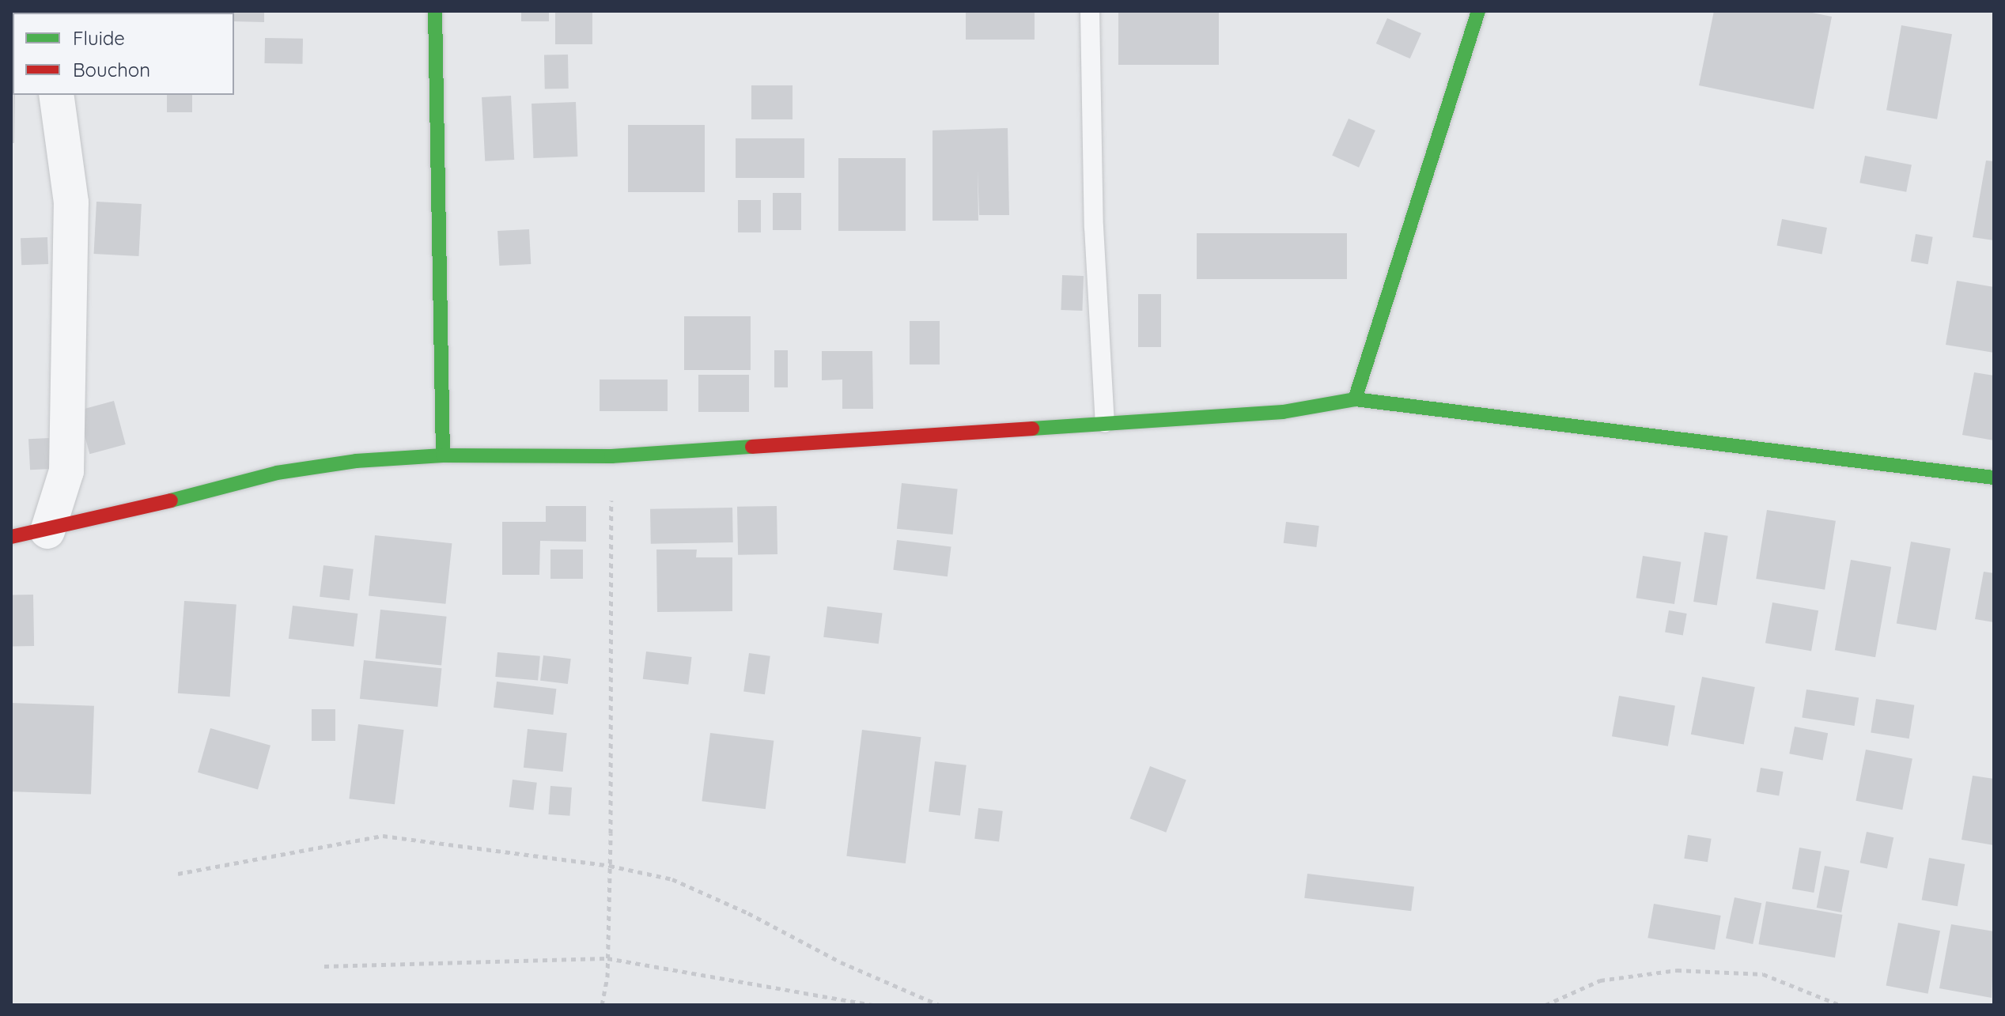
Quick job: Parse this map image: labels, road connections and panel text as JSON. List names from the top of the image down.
{
  "legend": ["Fluide", "Bouchon"]
}
